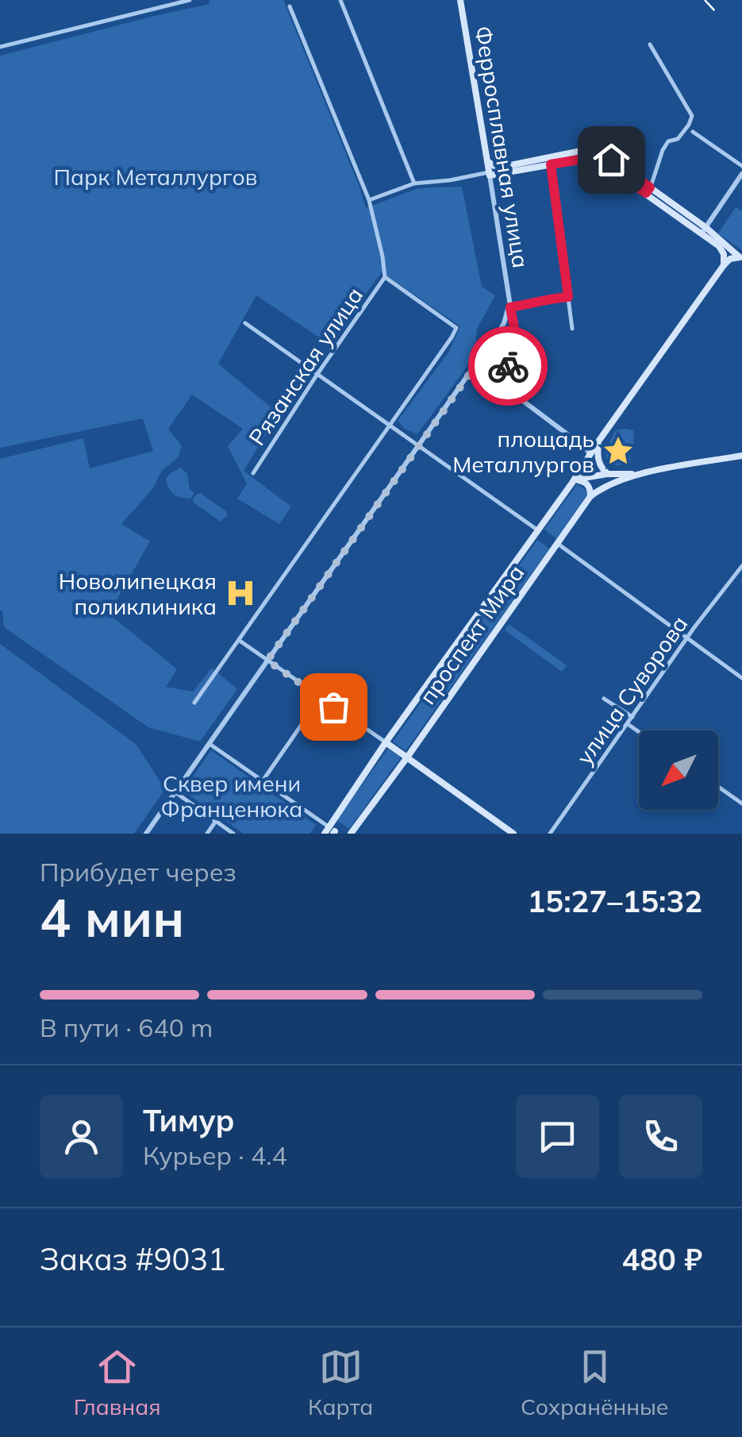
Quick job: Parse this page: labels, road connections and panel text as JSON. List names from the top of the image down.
{
  "streets": {
    "main road": ["Ферросплавная улица", "проспект Мира"],
    "street": ["Рязанская улица", "улица Суворова"]
  },
  "parks": ["Парк Металлургов", "Сквер имени Франценюка"],
  "places": {
    "place": ["площадь Металлургов"],
    "hospital": ["Новолипецкая поликлиника"]
  },
  "north": "bottom left",
  "page": {
    "heading": ["4 мин", "Прибудет через", "15:27–15:32"],
    "panel": [
      "Тимур",
      "Курьер · 4.4",
      "Заказ #9031",
      "480 ₽"
    ],
    "bar": "В пути · 640 m",
    "tabs": ["Главная", "Карта", "Сохранённые"]
  }
}
